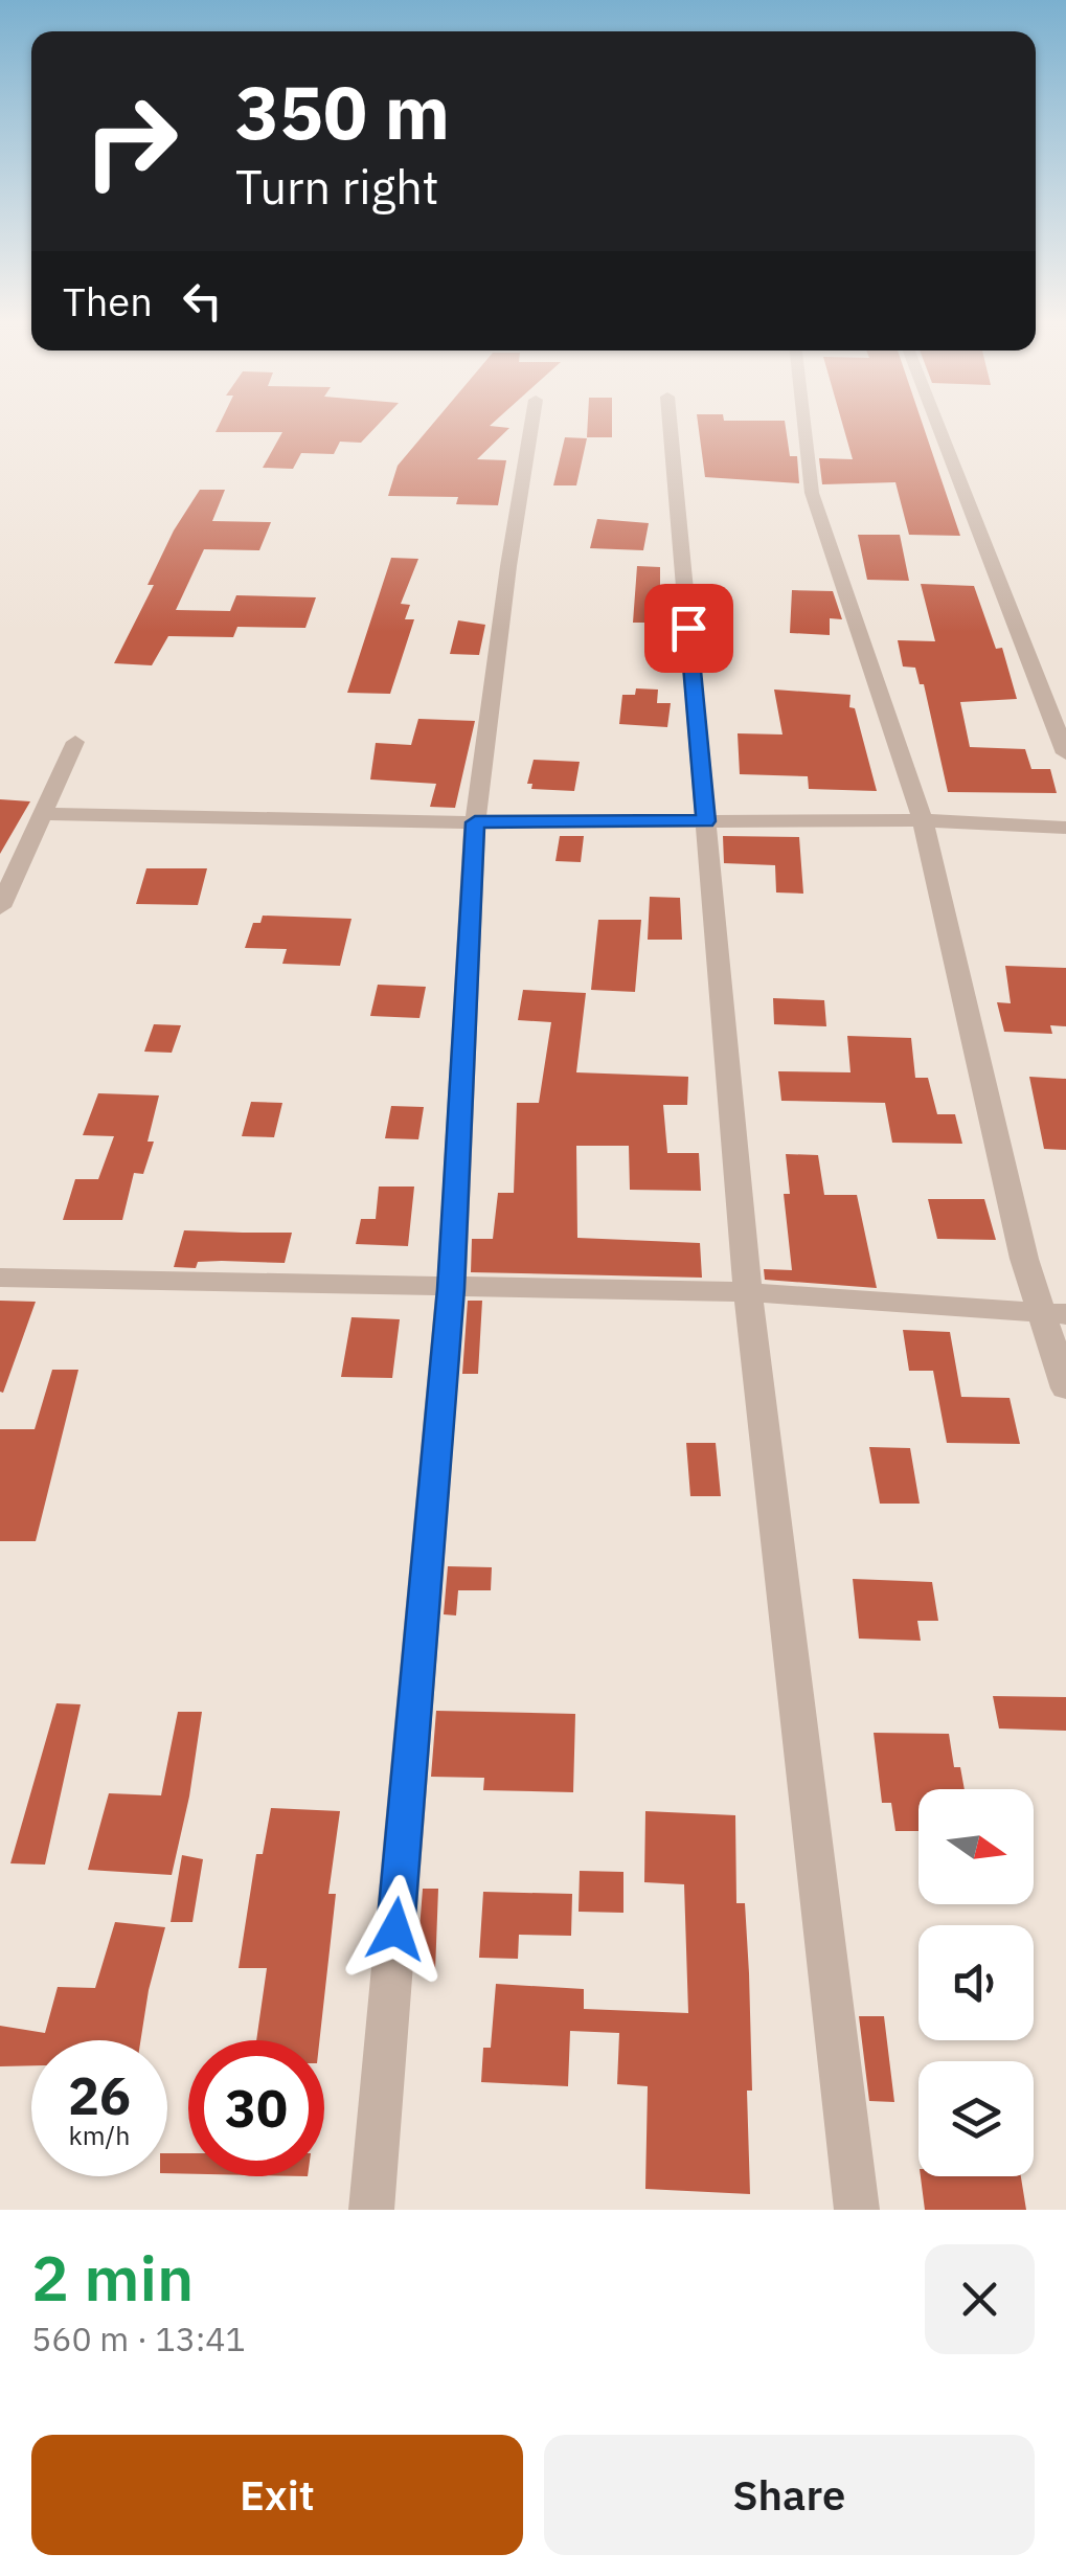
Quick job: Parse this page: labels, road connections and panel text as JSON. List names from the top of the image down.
{
  "north": "right",
  "page": {
    "turn": ["350 m", "Turn right"],
    "then": "Then",
    "speed": "26 km/h",
    "limit": "30",
    "heading": ["2 min", "560 m · 13:41"],
    "buttons": ["Exit", "Share"]
  }
}
